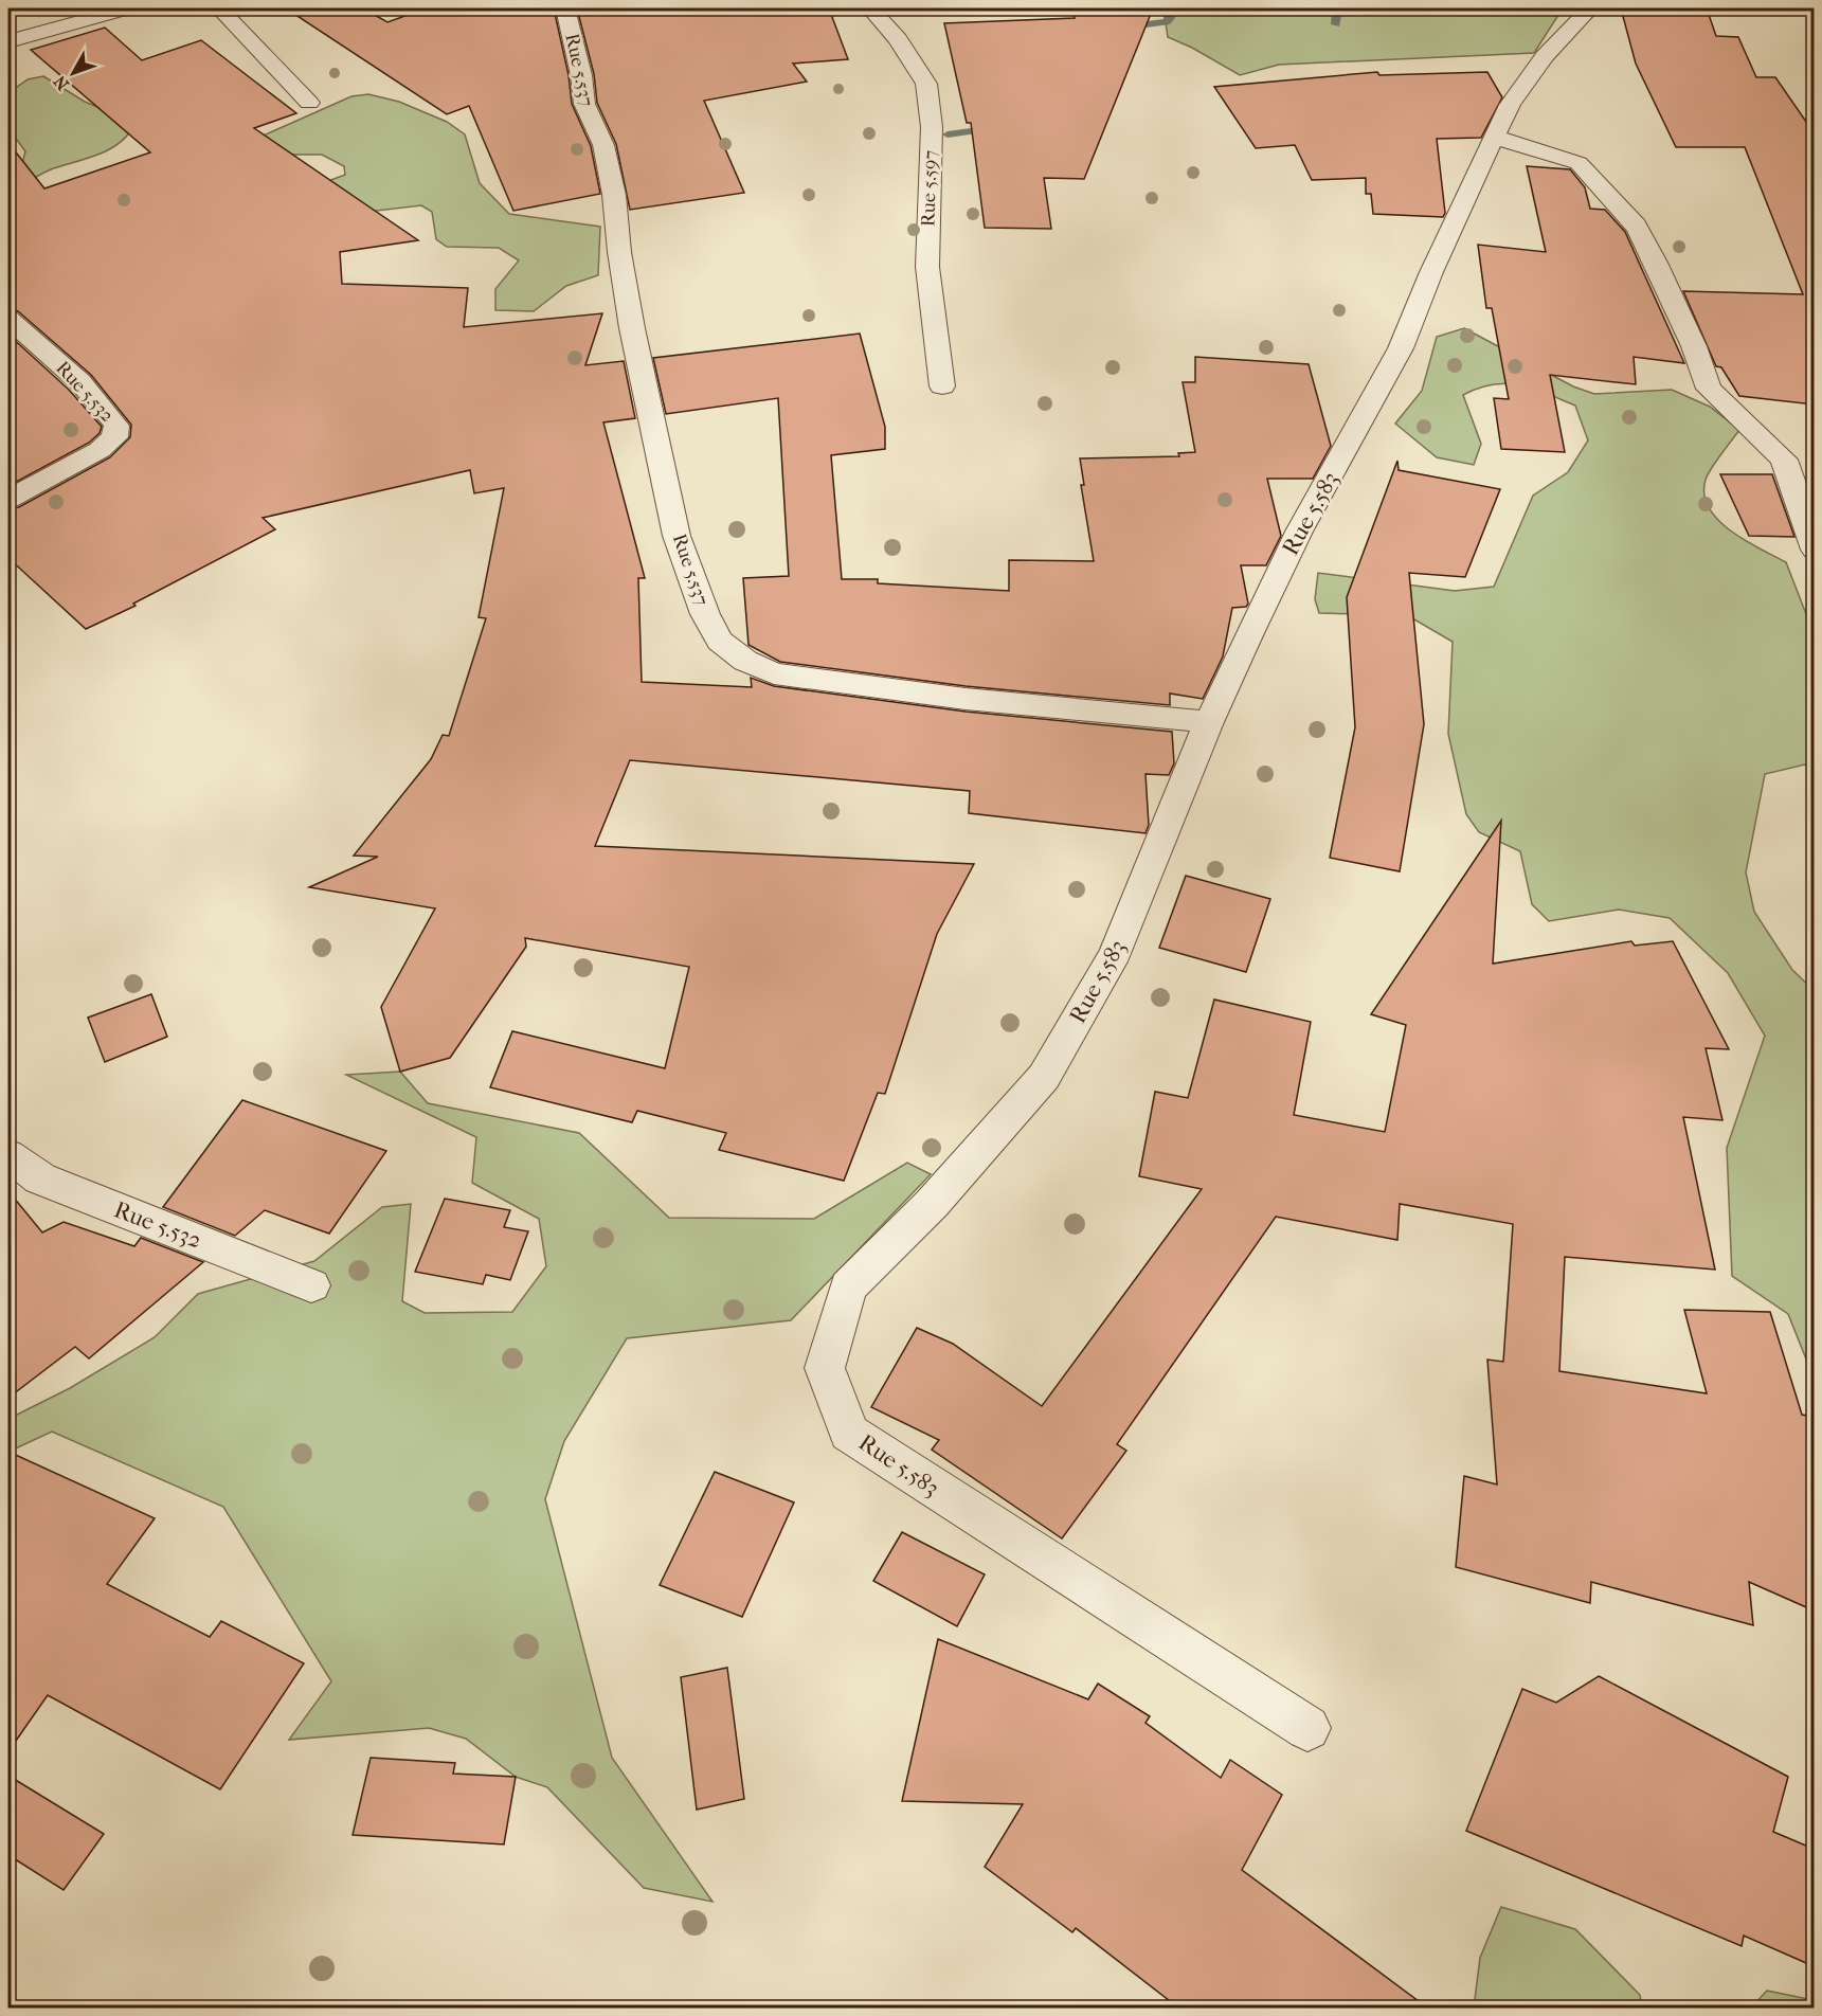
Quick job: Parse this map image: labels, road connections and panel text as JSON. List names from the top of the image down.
{
  "streets": {
    "street": [
      "Rue 5.537",
      "Rue 5.597",
      "Rue 5.532",
      "Rue 5.583"
    ]
  },
  "crossings": [
    ["Rue 5.537", "Rue 5.583"]
  ],
  "north": "bottom left"
}
